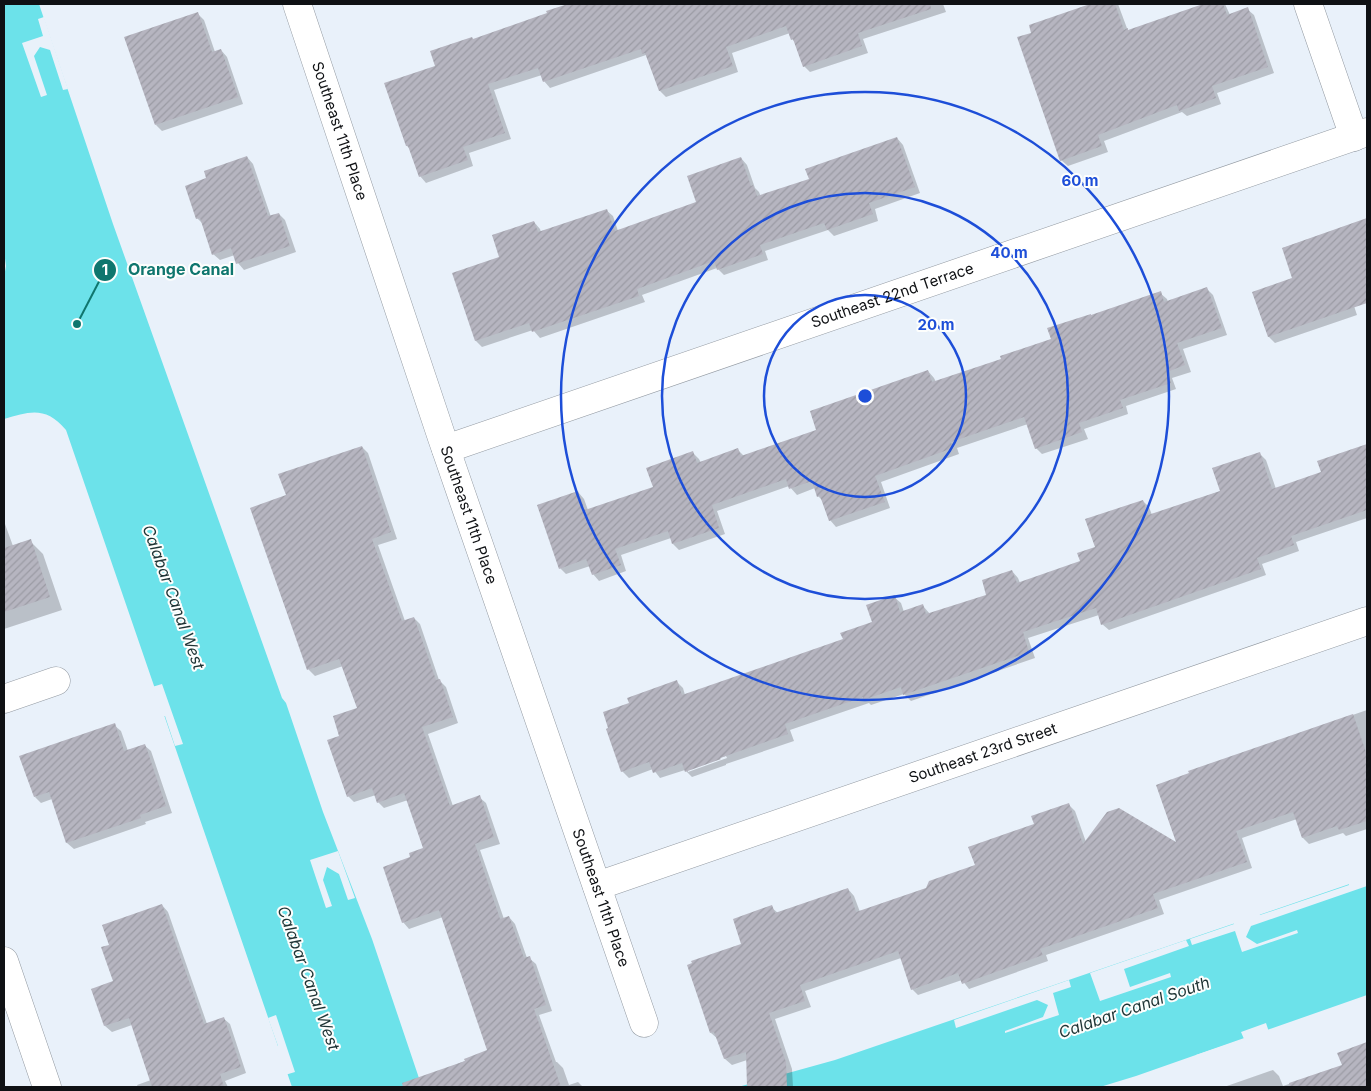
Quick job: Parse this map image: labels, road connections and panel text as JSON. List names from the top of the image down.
{
  "streets": {
    "street": ["Southeast 11th Place", "Southeast 22nd Terrace", "Southeast 23rd Street"]
  },
  "crossings": [
    ["Southeast 11th Place", "Southeast 22nd Terrace"],
    ["Southeast 11th Place", "Southeast 23rd Street"]
  ],
  "water": ["Calabar Canal West", "Calabar Canal South"],
  "places": ["Orange Canal"],
  "rings": ["60 m", "40 m", "20 m"]
}
